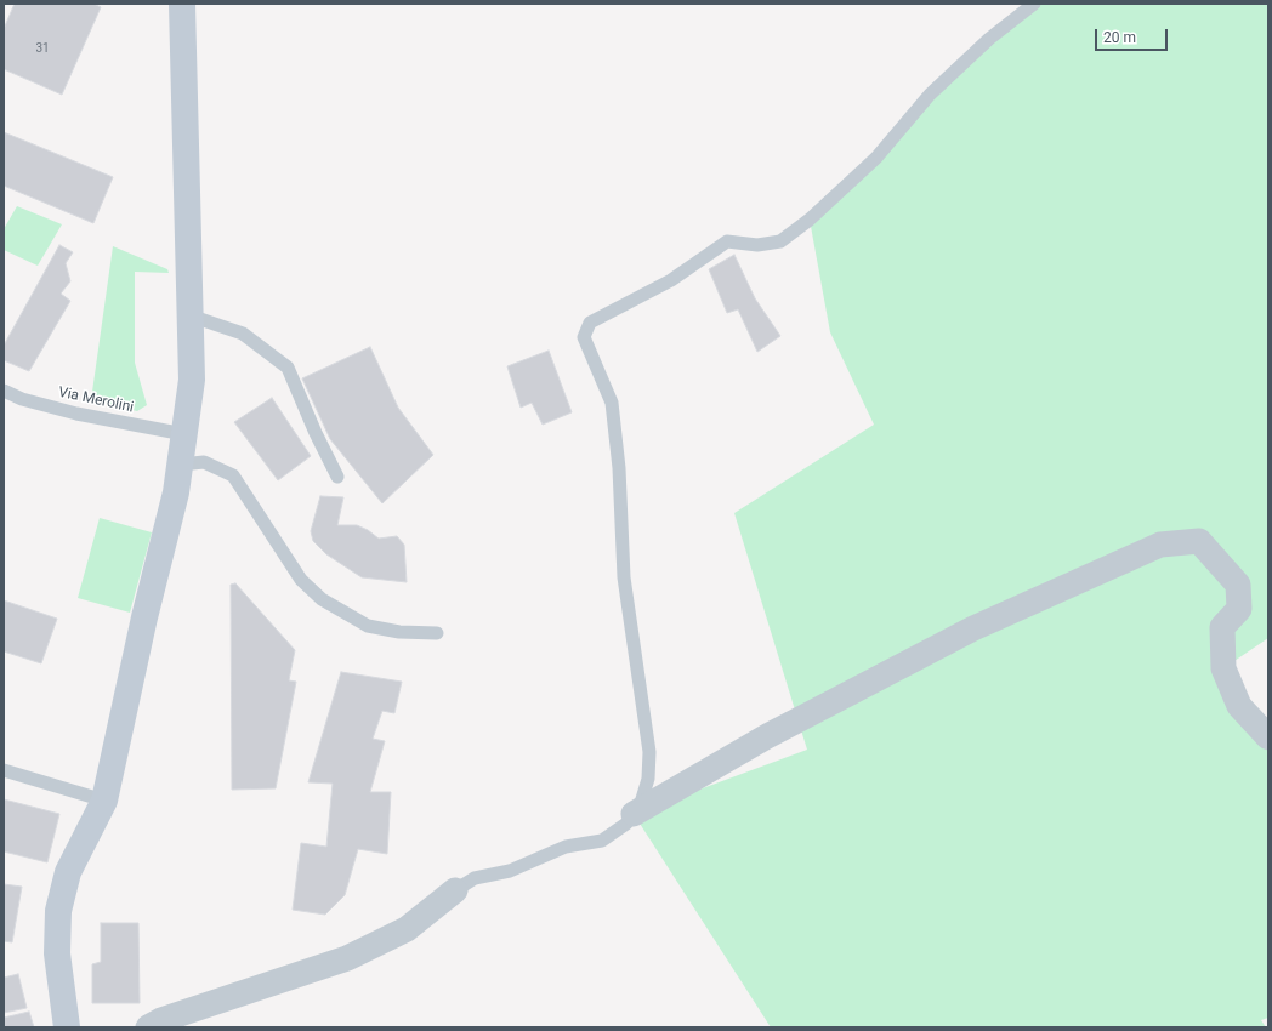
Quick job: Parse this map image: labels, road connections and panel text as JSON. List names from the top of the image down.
{
  "streets": {
    "lane": ["Via Merolini"]
  },
  "house_numbers": ["31"],
  "scale_bar": "20 m"
}
